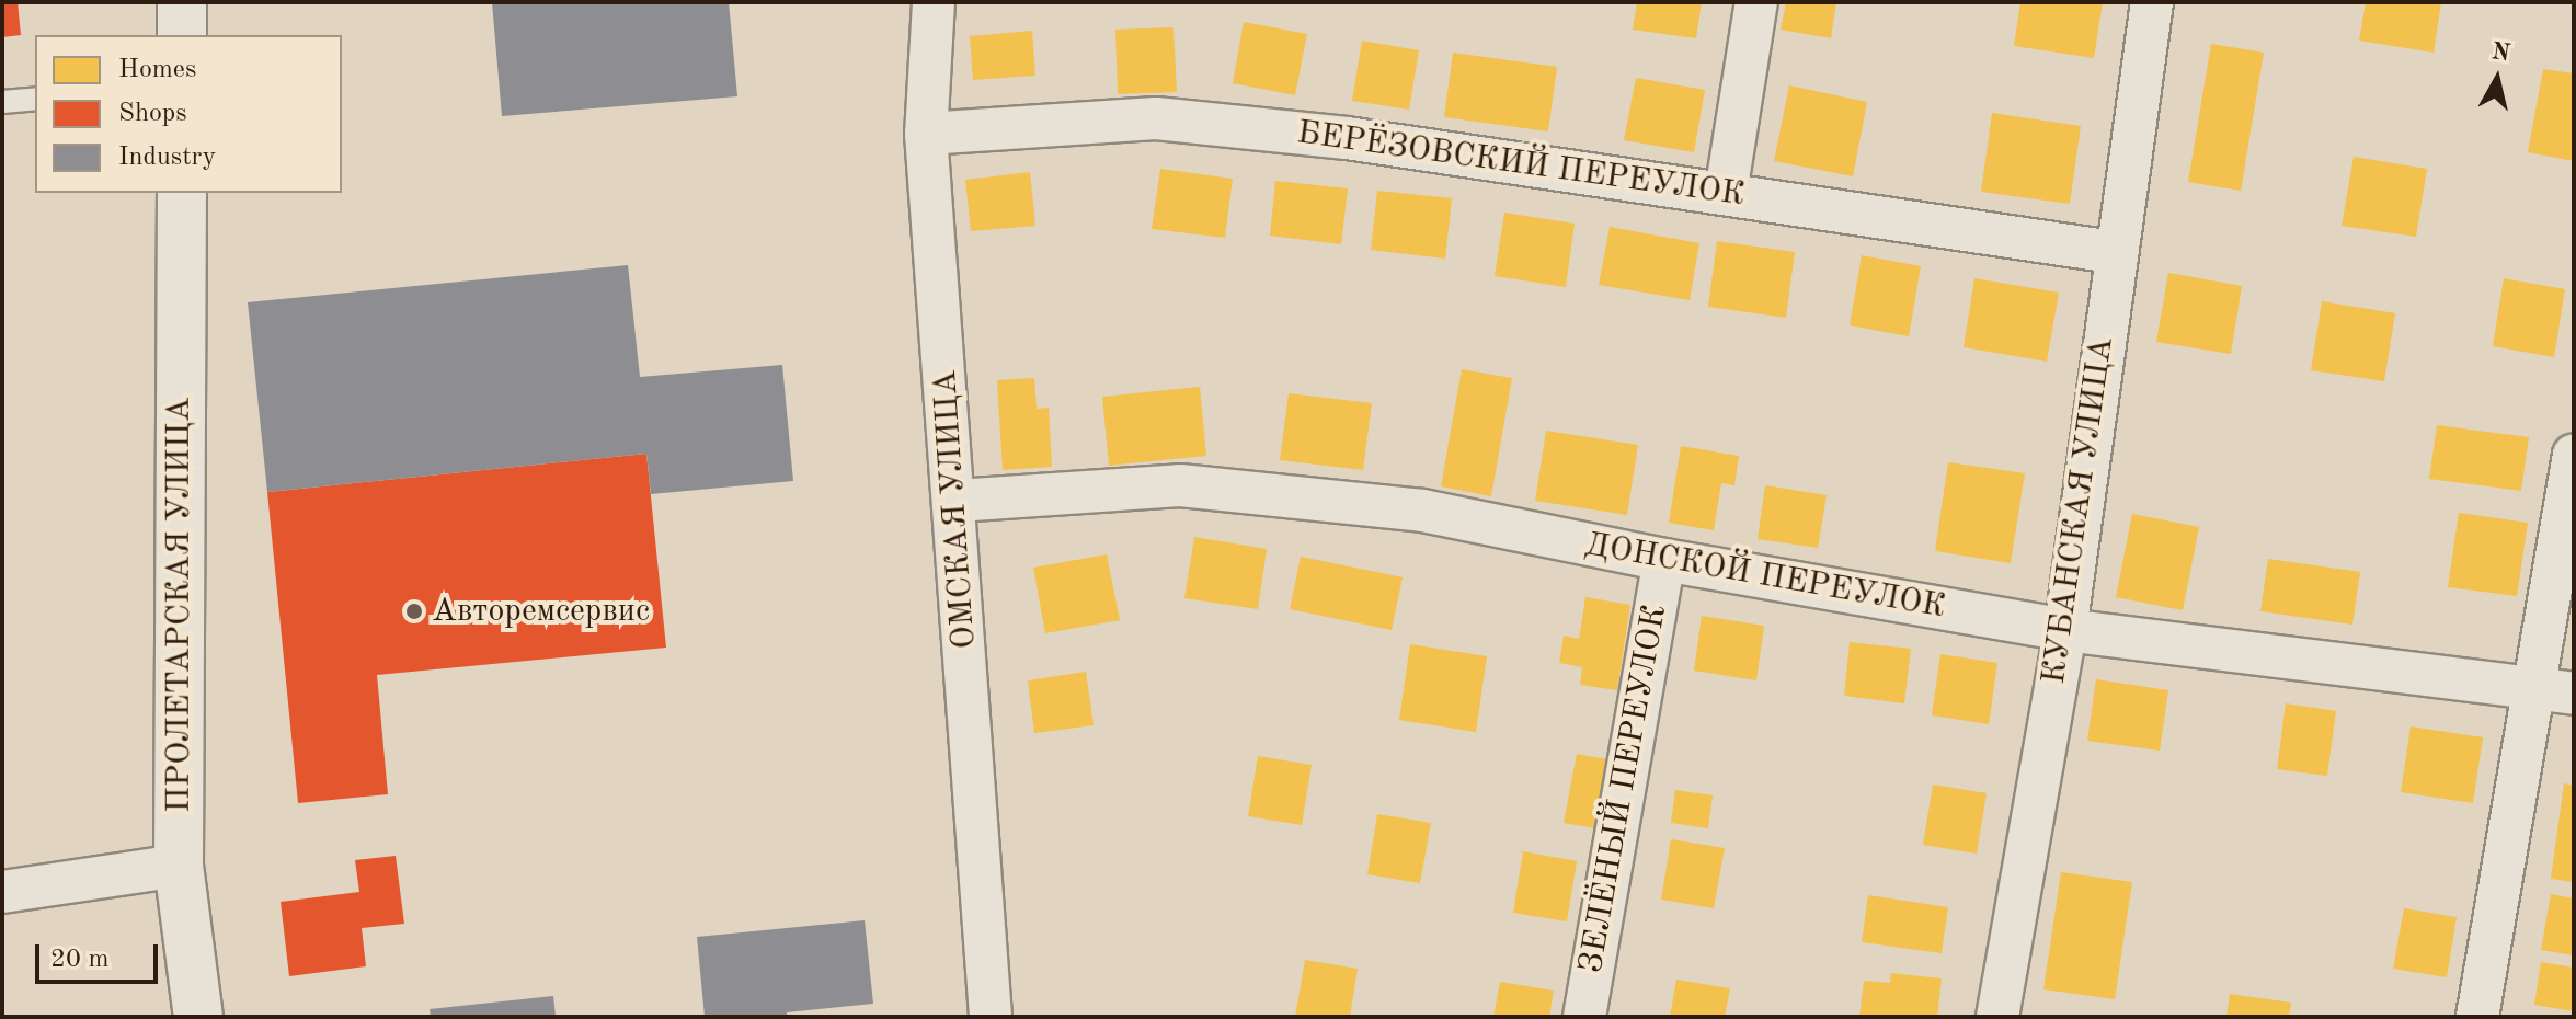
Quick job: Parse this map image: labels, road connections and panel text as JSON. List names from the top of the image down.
{
  "streets": {
    "street": [
      "БЕРЁЗОВСКИЙ ПЕРЕУЛОК",
      "ОМСКАЯ УЛИЦА",
      "КУБАНСКАЯ УЛИЦА",
      "ДОНСКОЙ ПЕРЕУЛОК",
      "ПРОЛЕТАРСКАЯ УЛИЦА",
      "ЗЕЛЁНЫЙ ПЕРЕУЛОК"
    ]
  },
  "crossings": [
    ["БЕРЁЗОВСКИЙ ПЕРЕУЛОК", "ОМСКАЯ УЛИЦА"],
    ["БЕРЁЗОВСКИЙ ПЕРЕУЛОК", "КУБАНСКАЯ УЛИЦА"],
    ["ОМСКАЯ УЛИЦА", "ДОНСКОЙ ПЕРЕУЛОК"],
    ["КУБАНСКАЯ УЛИЦА", "ДОНСКОЙ ПЕРЕУЛОК"],
    ["ДОНСКОЙ ПЕРЕУЛОК", "ЗЕЛЁНЫЙ ПЕРЕУЛОК"]
  ],
  "places": ["Авторемсервис"],
  "legend": ["Homes", "Shops", "Industry"],
  "scale_bar": "20 m",
  "north": "top"
}
